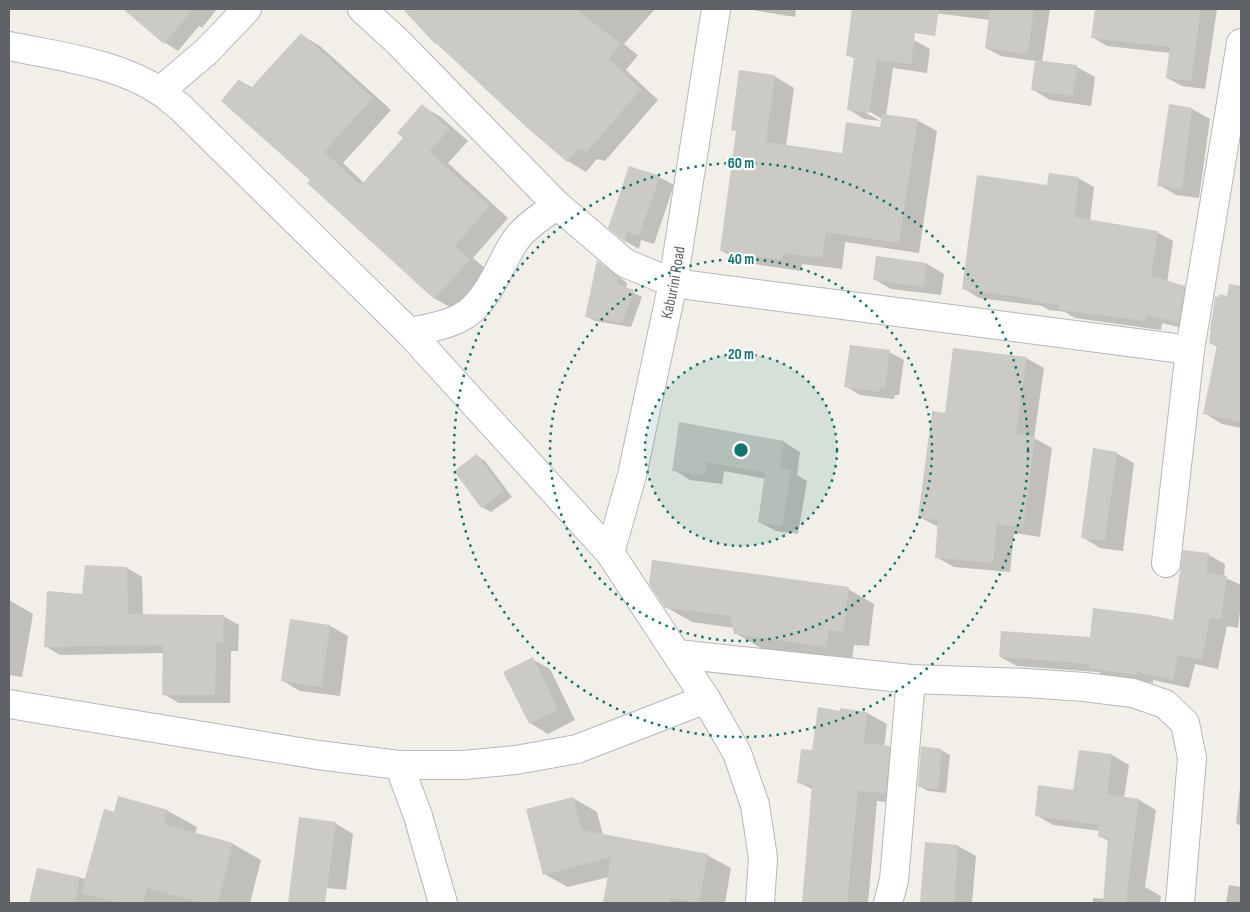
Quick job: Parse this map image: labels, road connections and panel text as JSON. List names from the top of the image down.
{
  "streets": {
    "street": ["Kaburini Road"]
  },
  "rings": ["60 m", "40 m", "20 m"]
}
